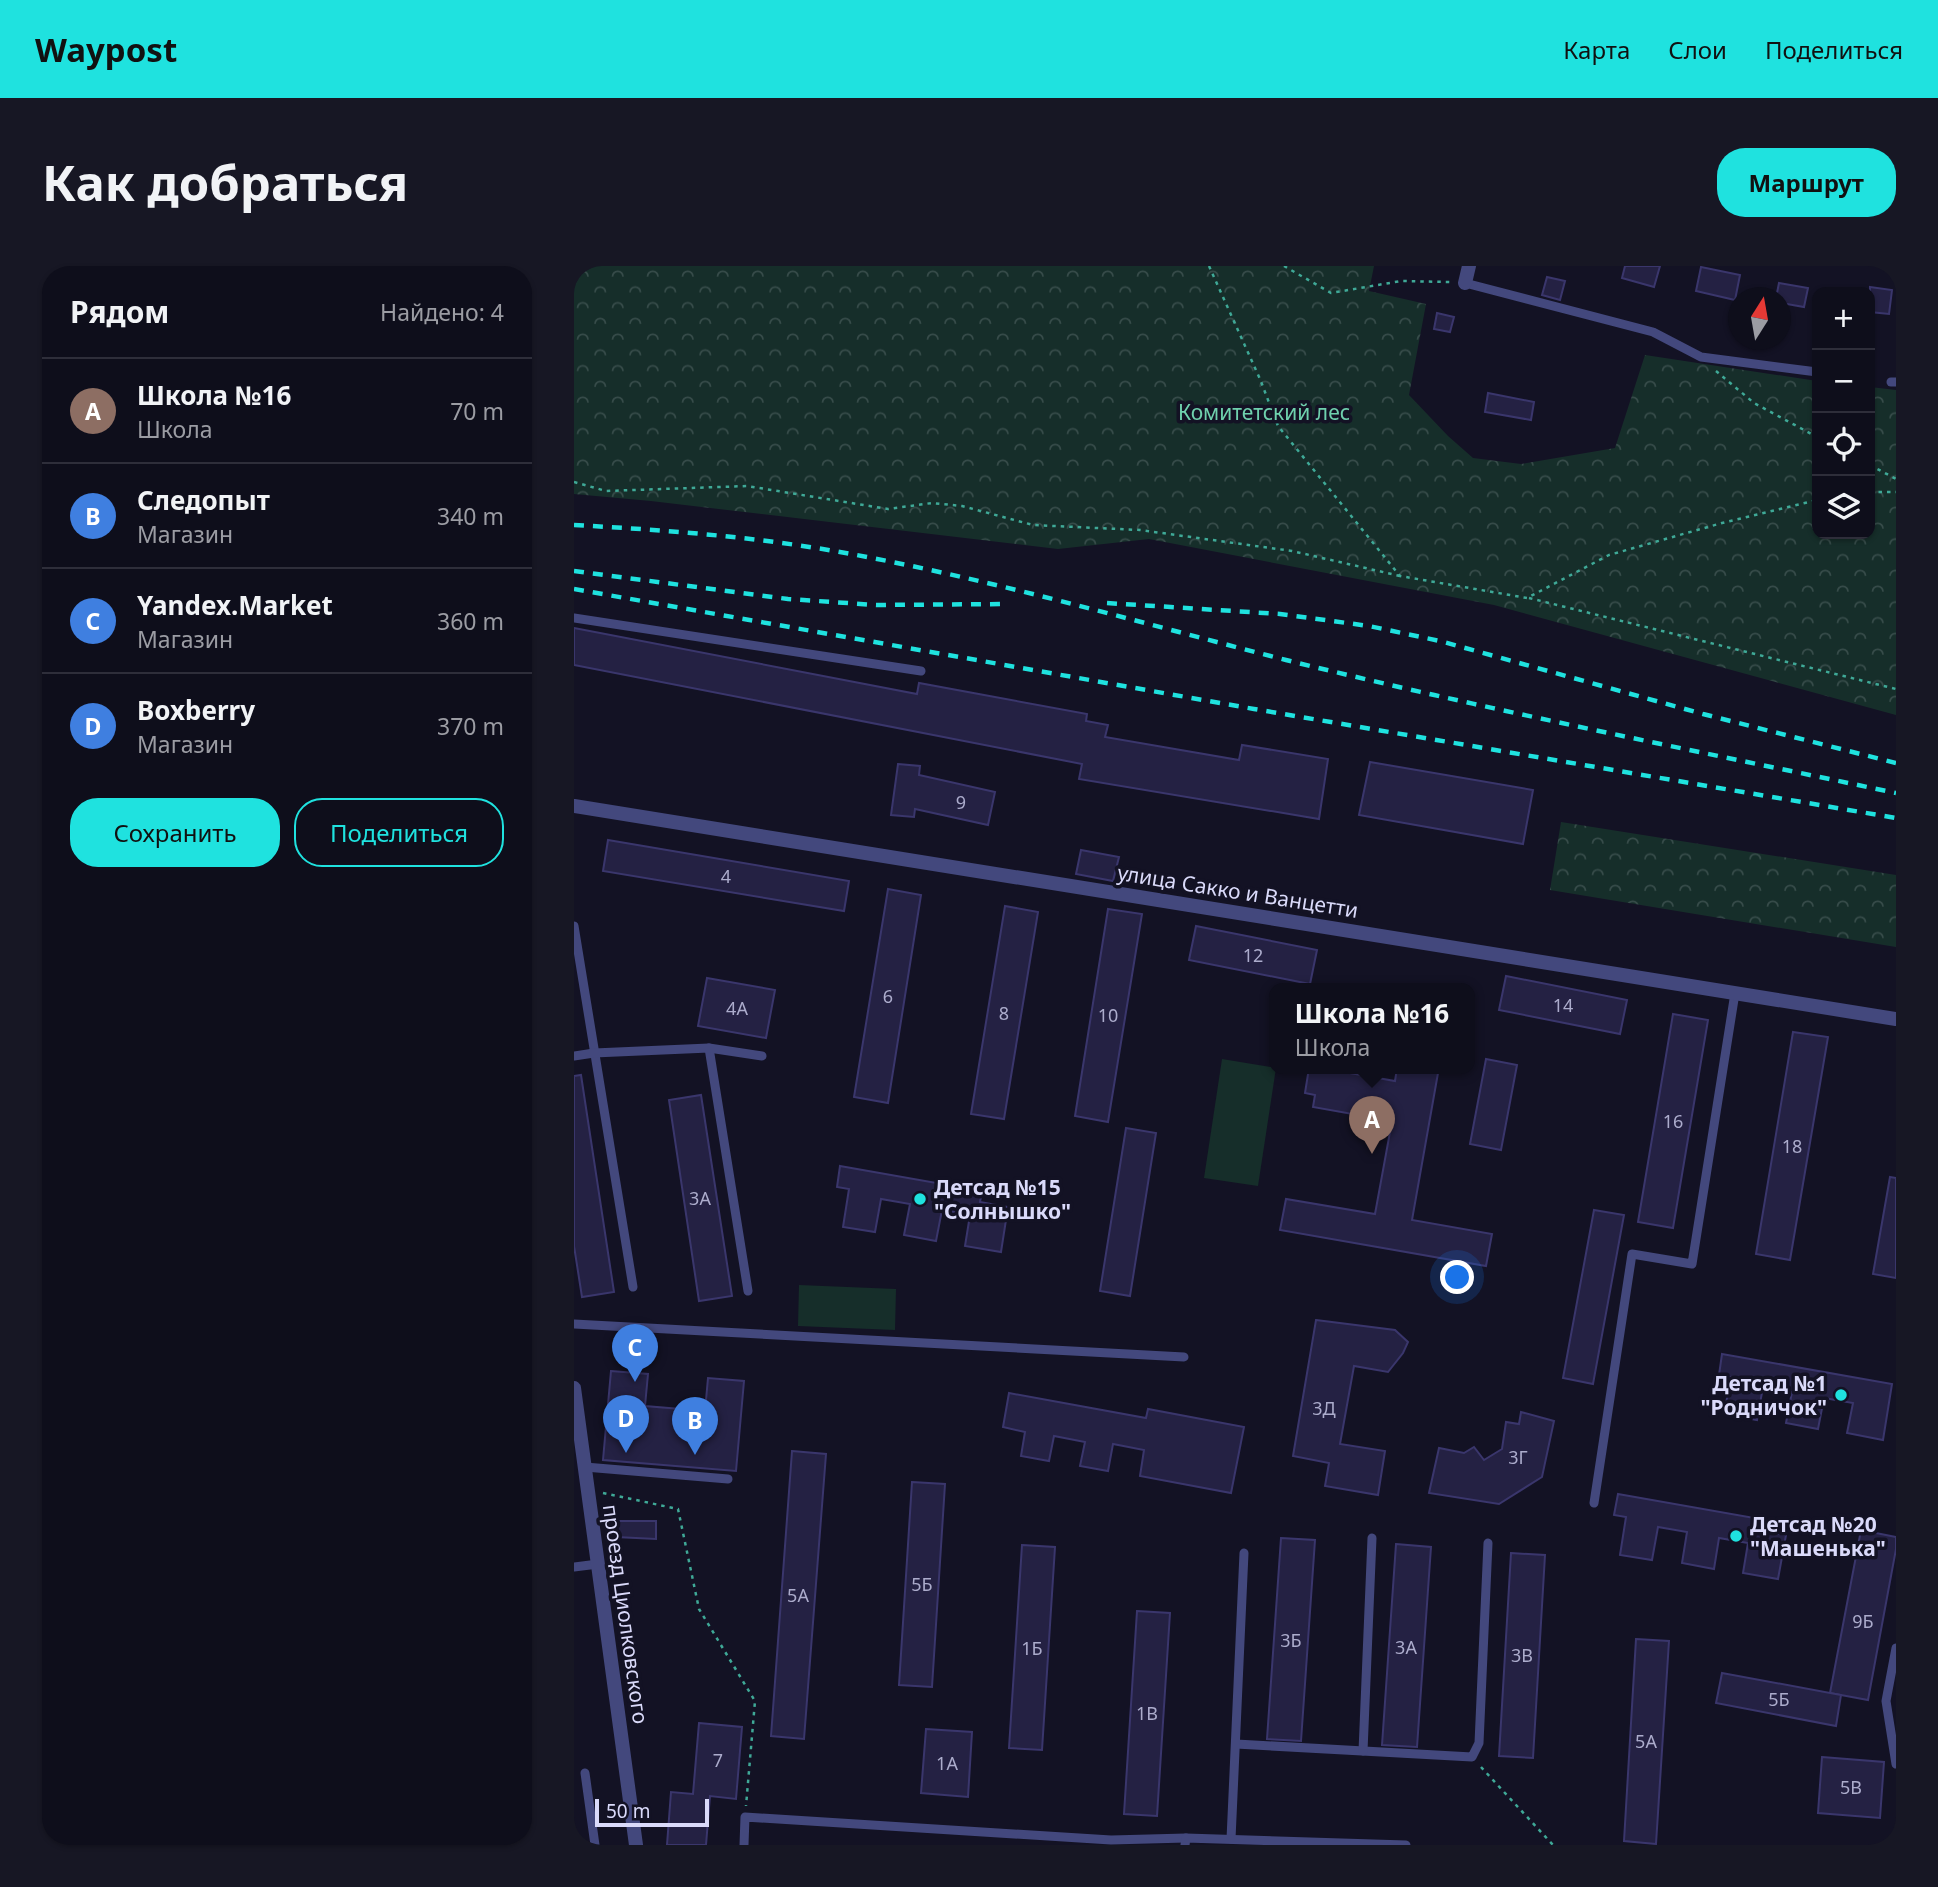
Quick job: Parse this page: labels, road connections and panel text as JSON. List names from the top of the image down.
{
  "streets": {
    "street": ["улица Сакко и Ванцетти", "проезд Циолковского"]
  },
  "parks": ["Комитетский лес"],
  "places": ["Детсад №15 \"Солнышко\"", "Детсад №1 \"Родничок\"", "Детсад №20 \"Машенька\""],
  "house_numbers": [
    "9",
    "4",
    "12",
    "6",
    "14",
    "4А",
    "8",
    "10",
    "16",
    "18",
    "3А",
    "3Д",
    "3Г",
    "5Б",
    "5А",
    "9Б",
    "3Б",
    "3А",
    "1Б",
    "3В",
    "5Б",
    "1В",
    "5А",
    "7",
    "1А",
    "5В"
  ],
  "scale_bar": "50 m",
  "north": "top",
  "page": {
    "header": "Waypost",
    "nav": ["Карта", "Слои", "Поделиться"],
    "buttons": [
      "Маршрут",
      ["Сохранить", "Поделиться"]
    ],
    "title": "Как добраться",
    "heading": ["Рядом", "Найдено: 4"],
    "map_buttons": ["+", "−"],
    "list": [
      {
        "mark": "A",
        "name": "Школа №16",
        "note": "Школа",
        "value": "70 m"
      },
      {
        "mark": "B",
        "name": "Следопыт",
        "note": "Магазин",
        "value": "340 m"
      },
      {
        "mark": "C",
        "name": "Yandex.Market",
        "note": "Магазин",
        "value": "360 m"
      },
      {
        "mark": "D",
        "name": "Boxberry",
        "note": "Магазин",
        "value": "370 m"
      }
    ],
    "popup": ["Школа №16", "Школа"],
    "pins": [
      "A",
      "C",
      "D",
      "B"
    ],
    "scale": "50 m"
  }
}
